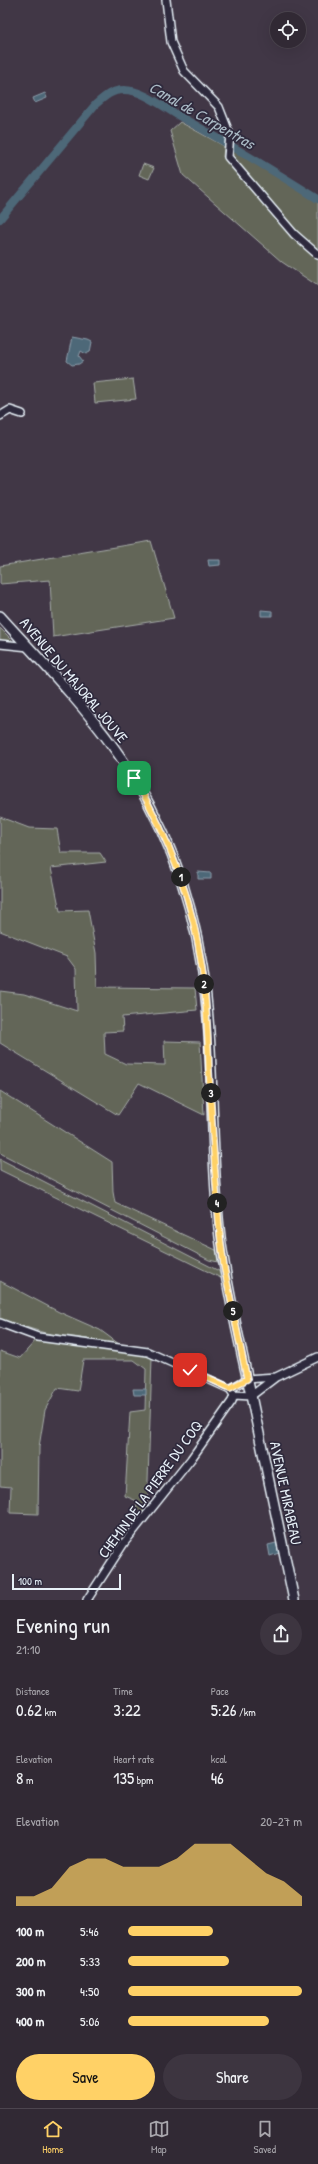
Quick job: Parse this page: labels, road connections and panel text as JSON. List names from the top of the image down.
{
  "streets": {
    "main road": ["AVENUE DU MAJORAL JOUVE", "AVENUE MIRABEAU"],
    "street": ["CHEMIN DE LA PIERRE DU COQ"]
  },
  "crossings": [
    ["AVENUE DU MAJORAL JOUVE", "AVENUE MIRABEAU"]
  ],
  "water": ["Canal de Carpentras"],
  "scale_bar": "100 m",
  "page": {
    "pins": [
      "1",
      "2",
      "3",
      "4",
      "5"
    ],
    "scale": "100 m",
    "heading": ["Evening run", "21:10"],
    "stats": [
      ["Distance", "0.62 km"],
      ["Time", "3:22"],
      ["Pace", "5:26 /km"],
      ["Elevation", "8 m"],
      ["Heart rate", "135 bpm"],
      ["kcal", "46"]
    ],
    "chart": ["Elevation", "20–27 m"],
    "list": [
      {
        "name": "100 m",
        "note": "5:46"
      },
      {
        "name": "200 m",
        "note": "5:33"
      },
      {
        "name": "300 m",
        "note": "4:50"
      },
      {
        "name": "400 m",
        "note": "5:06"
      }
    ],
    "buttons": ["Save", "Share"],
    "tabs": ["Home", "Map", "Saved"]
  }
}
